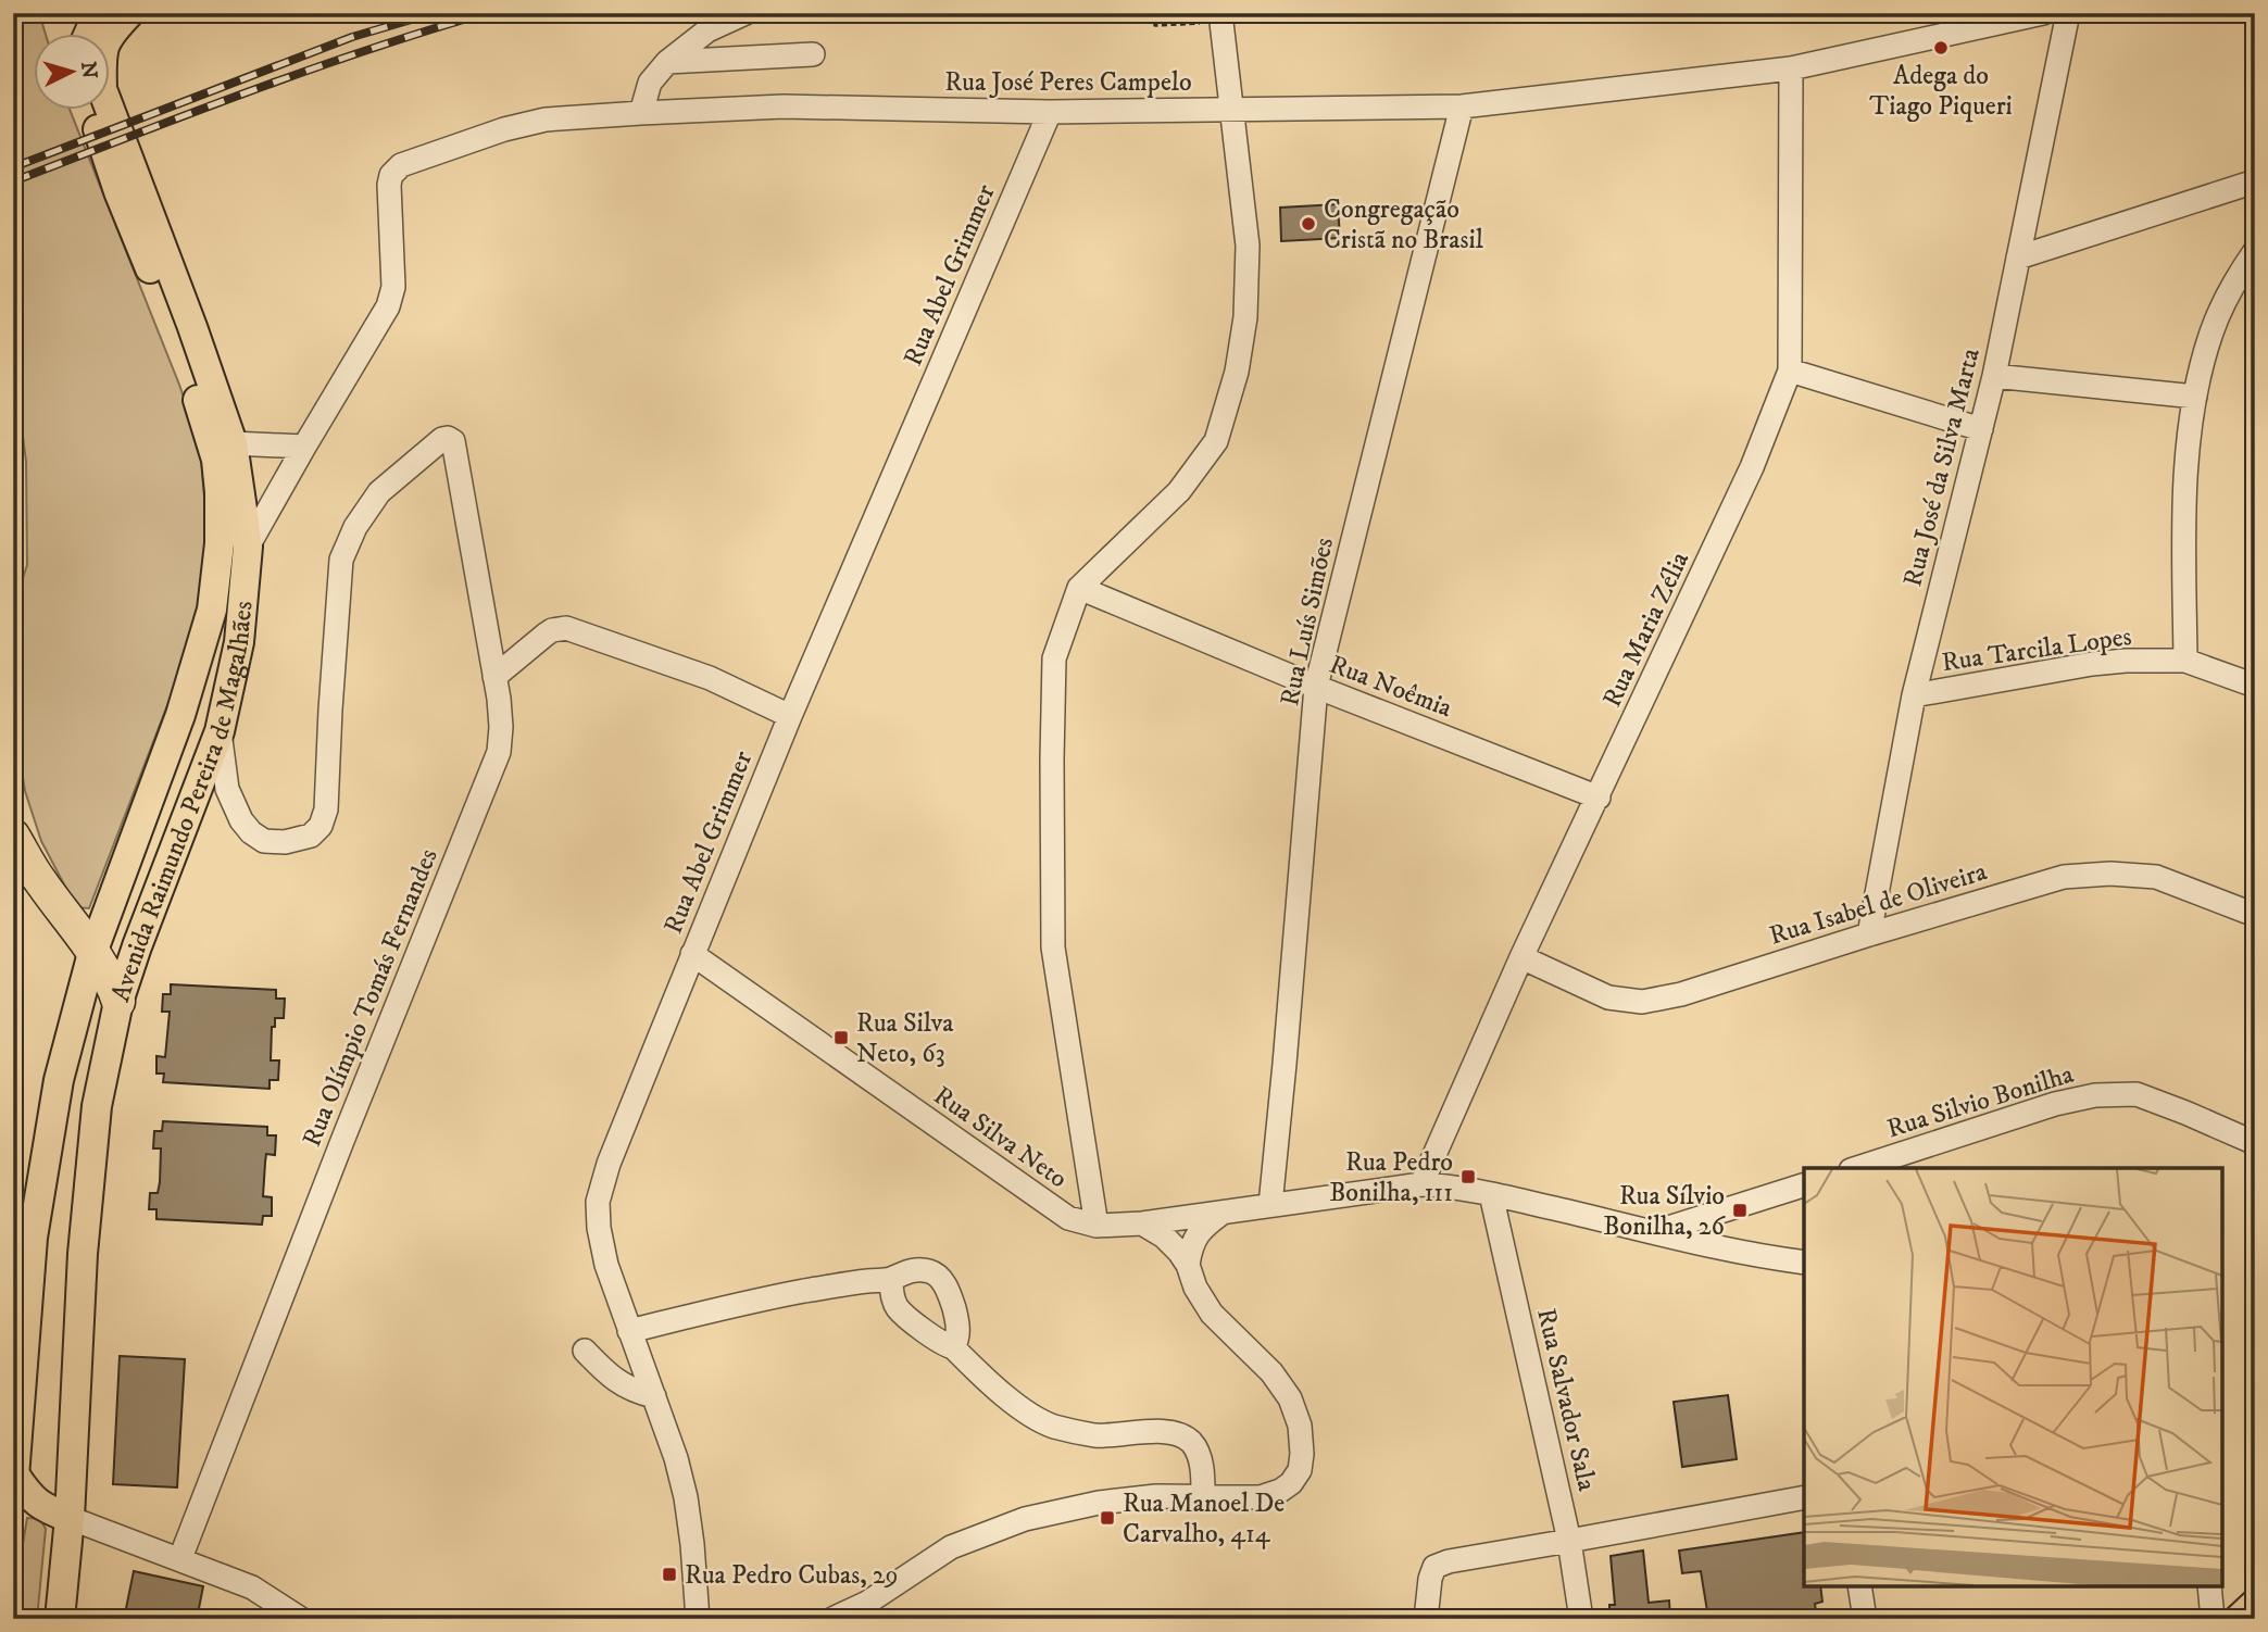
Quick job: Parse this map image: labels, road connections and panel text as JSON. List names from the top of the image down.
{
  "streets": {
    "main road": ["Avenida Raimundo Pereira de Magalhães"],
    "street": [
      "Rua José Peres Campelo",
      "Rua Abel Grimmer",
      "Rua José da Silva Marta",
      "Rua Luís Simões",
      "Rua Maria Zélia",
      "Rua Tarcila Lopes",
      "Rua Noêmia",
      "Rua Isabel de Oliveira",
      "Rua Olímpio Tomás Fernandes",
      "Rua Silvio Bonilha",
      "Rua Silva Neto",
      "Rua Salvador Sala"
    ]
  },
  "crossings": [
    ["Rua José Peres Campelo", "Rua Abel Grimmer"],
    ["Rua José Peres Campelo", "Rua Luís Simões"],
    ["Rua José Peres Campelo", "Rua Maria Zélia"],
    ["Rua José Peres Campelo", "Avenida Raimundo Pereira de Magalhães"],
    ["Rua Abel Grimmer", "Rua Silva Neto"],
    ["Rua José da Silva Marta", "Rua Tarcila Lopes"],
    ["Rua José da Silva Marta", "Rua Isabel de Oliveira"],
    ["Rua Luís Simões", "Rua Noêmia"],
    ["Rua Maria Zélia", "Rua Noêmia"],
    ["Rua Maria Zélia", "Rua Isabel de Oliveira"],
    ["Avenida Raimundo Pereira de Magalhães", "Rua Olímpio Tomás Fernandes"]
  ],
  "places": {
    "other": ["Adega do Tiago Piqueri", "Congregação Cristã no Brasil"],
    "transit": [
      "Rua Silva Neto, 63",
      "Rua Pedro Bonilha, 111",
      "Rua Sílvio Bonilha, 26",
      "Rua Manoel De Carvalho, 414",
      "Rua Pedro Cubas, 29"
    ]
  },
  "north": "right"
}
